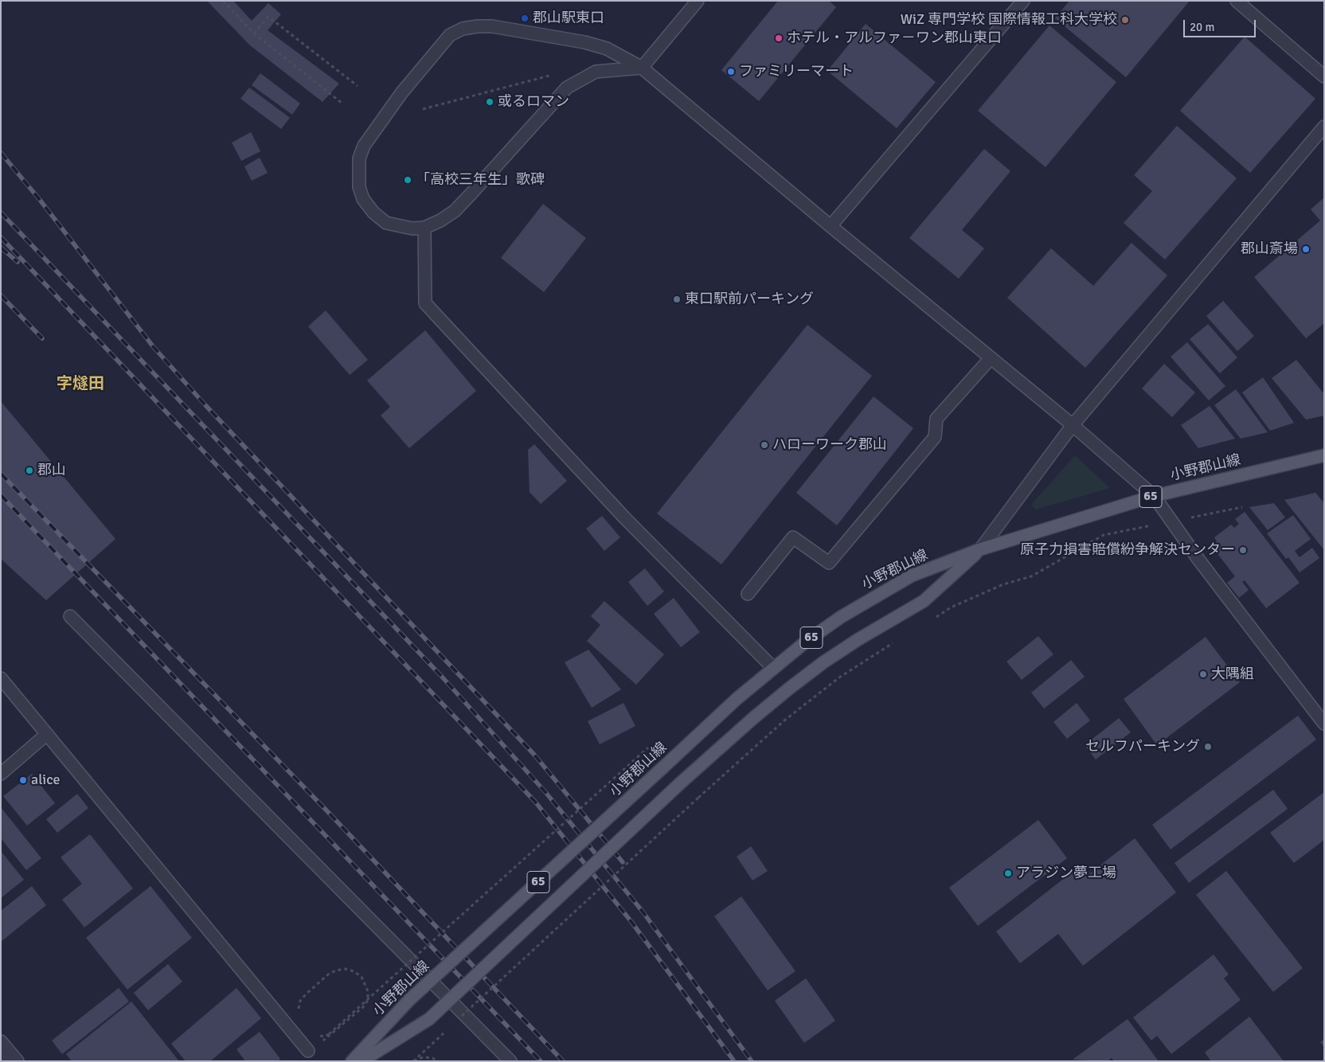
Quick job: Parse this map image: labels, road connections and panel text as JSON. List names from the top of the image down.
{
  "streets": {
    "main road": ["小野郡山線", "65"]
  },
  "districts": ["字燧田"],
  "places": [
    "郡山駅東口",
    "WiZ 専門学校 国際情報工科大学校",
    "ホテル・アルファ－ワン郡山東口",
    "ファミリーマート",
    "或るロマン",
    "「高校三年生」歌碑",
    "郡山斎場",
    "東口駅前パーキング",
    "ハローワーク郡山",
    "郡山",
    "原子力損害賠償紛争解決センター",
    "大隅組",
    "セルフパーキング",
    "alice",
    "アラジン夢工場"
  ],
  "scale_bar": "20 m"
}
